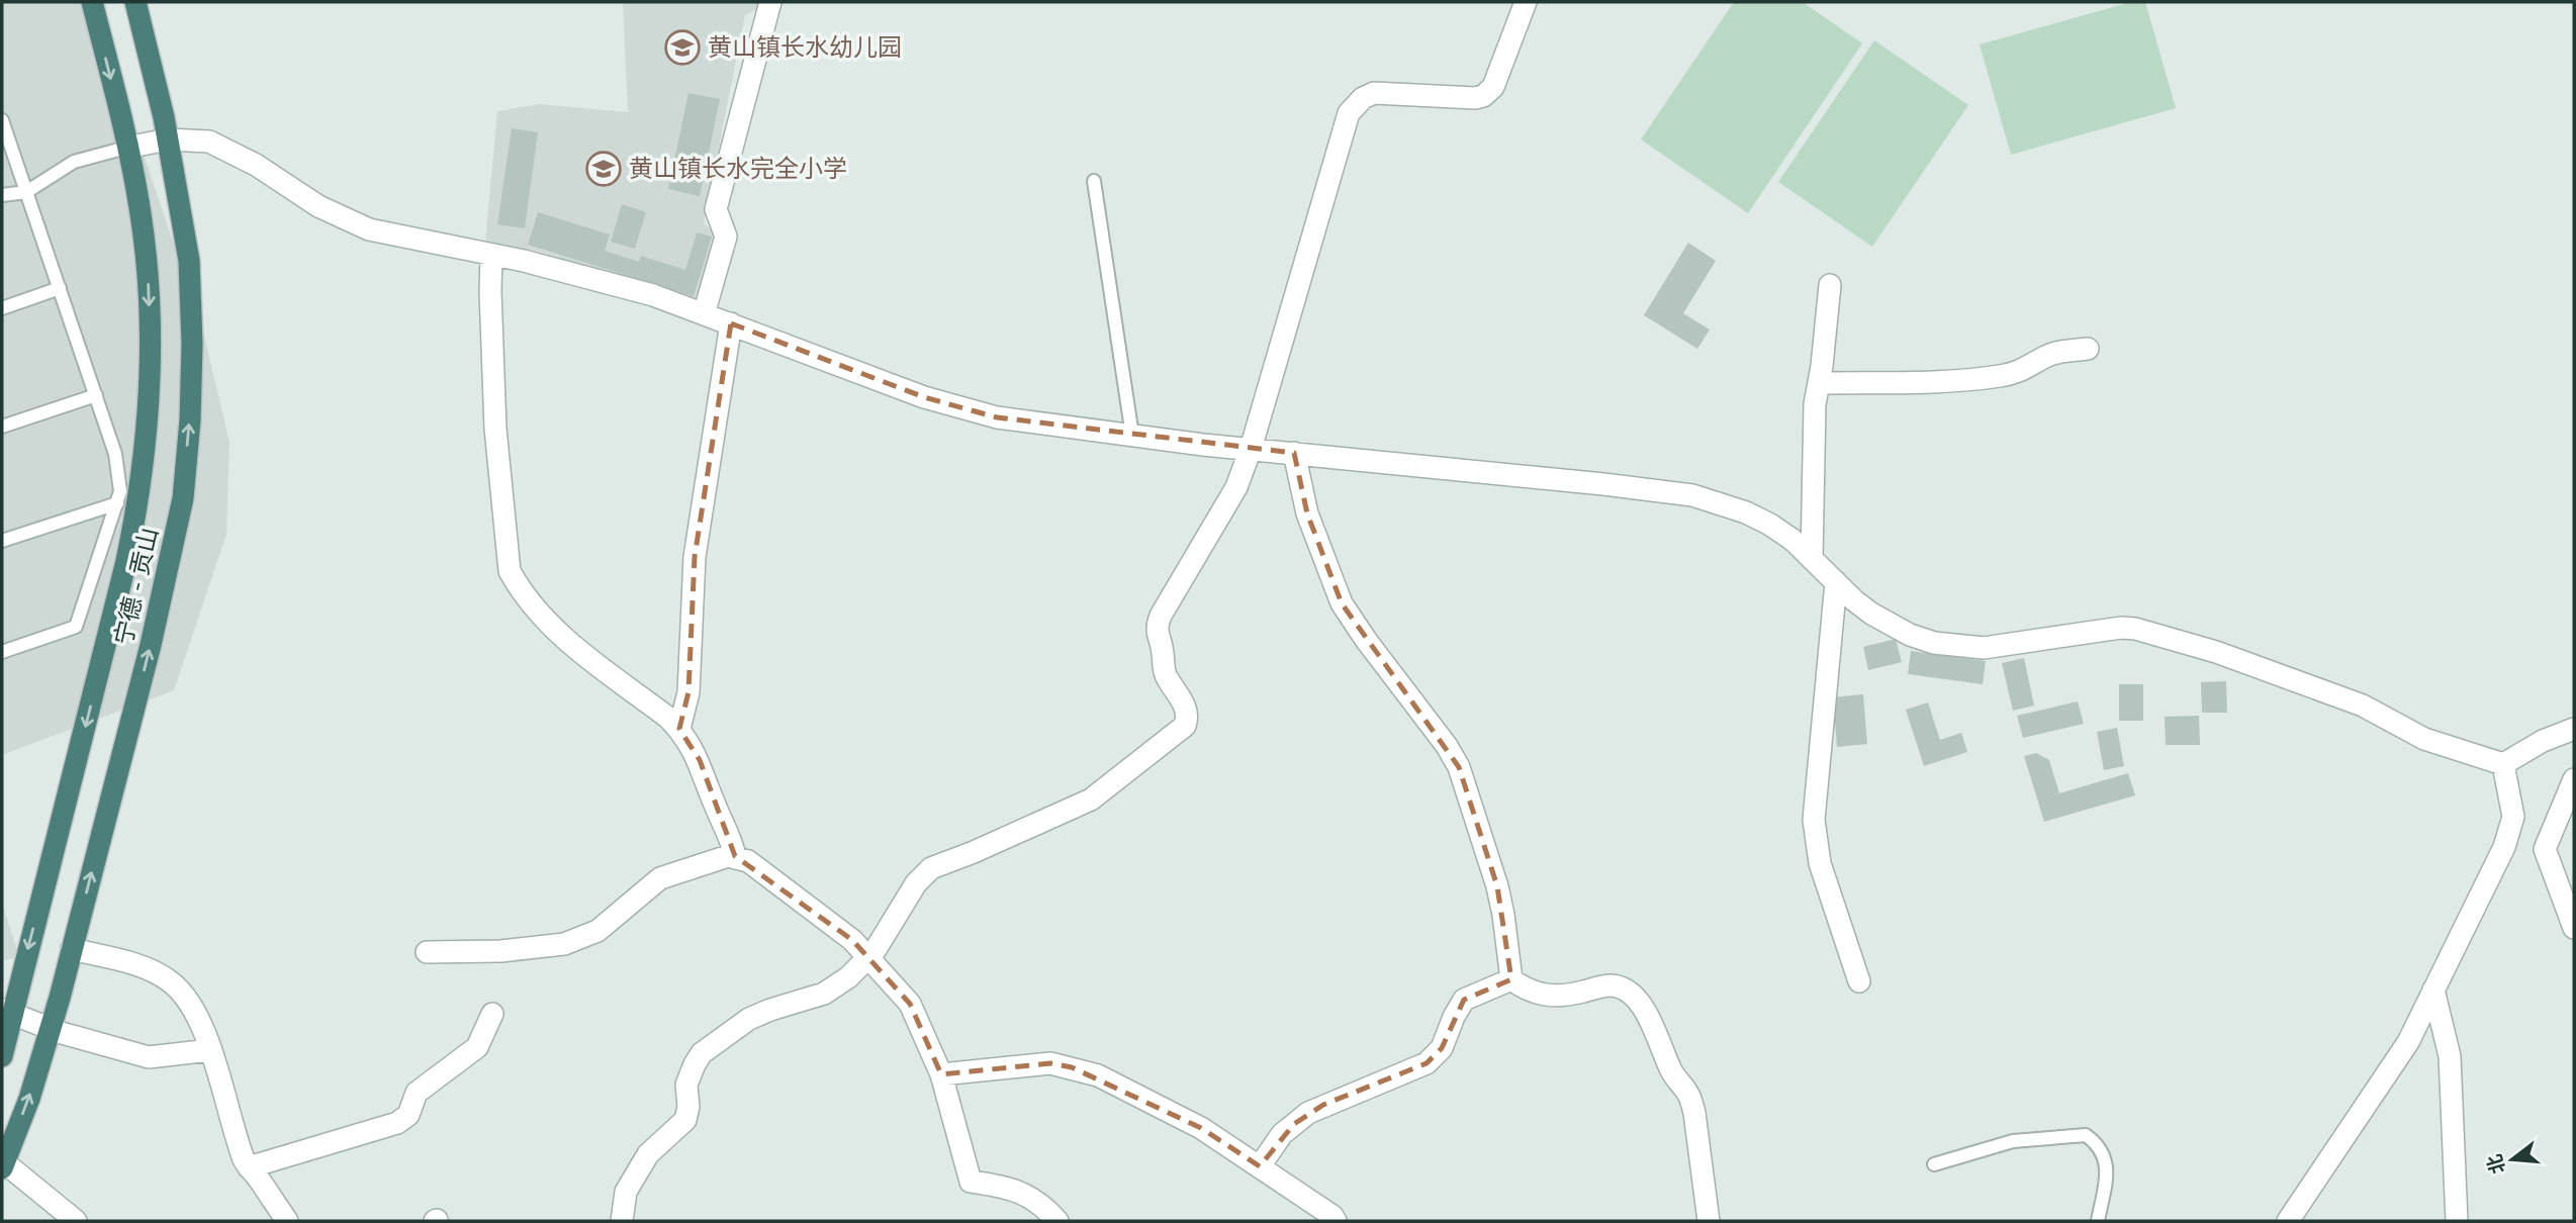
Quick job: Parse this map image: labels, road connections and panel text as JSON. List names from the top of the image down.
{
  "streets": {
    "highway": ["宁德 - 贡山"]
  },
  "places": {
    "school or university": ["黄山镇长水幼儿园", "黄山镇长水完全小学"]
  },
  "north": "left"
}
